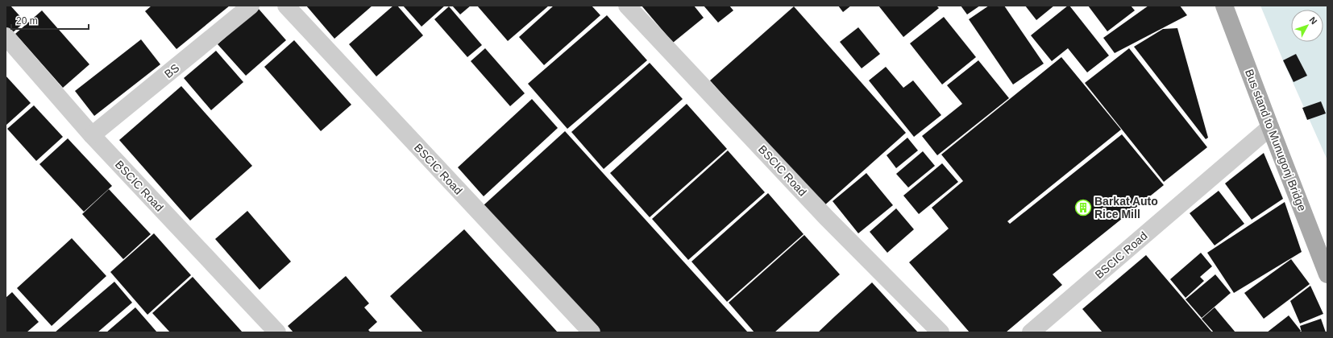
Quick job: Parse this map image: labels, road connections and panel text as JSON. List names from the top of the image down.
{
  "streets": {
    "main road": ["Bus stand to Munugonj Bridge"],
    "street": ["BS", "BSCIC Road"]
  },
  "crossings": [
    ["BS", "BSCIC Road"],
    ["Bus stand to Munugonj Bridge", "BSCIC Road"]
  ],
  "places": {
    "building": ["Barkat Auto Rice Mill"]
  },
  "scale_bar": "20 m",
  "north": "top right"
}
